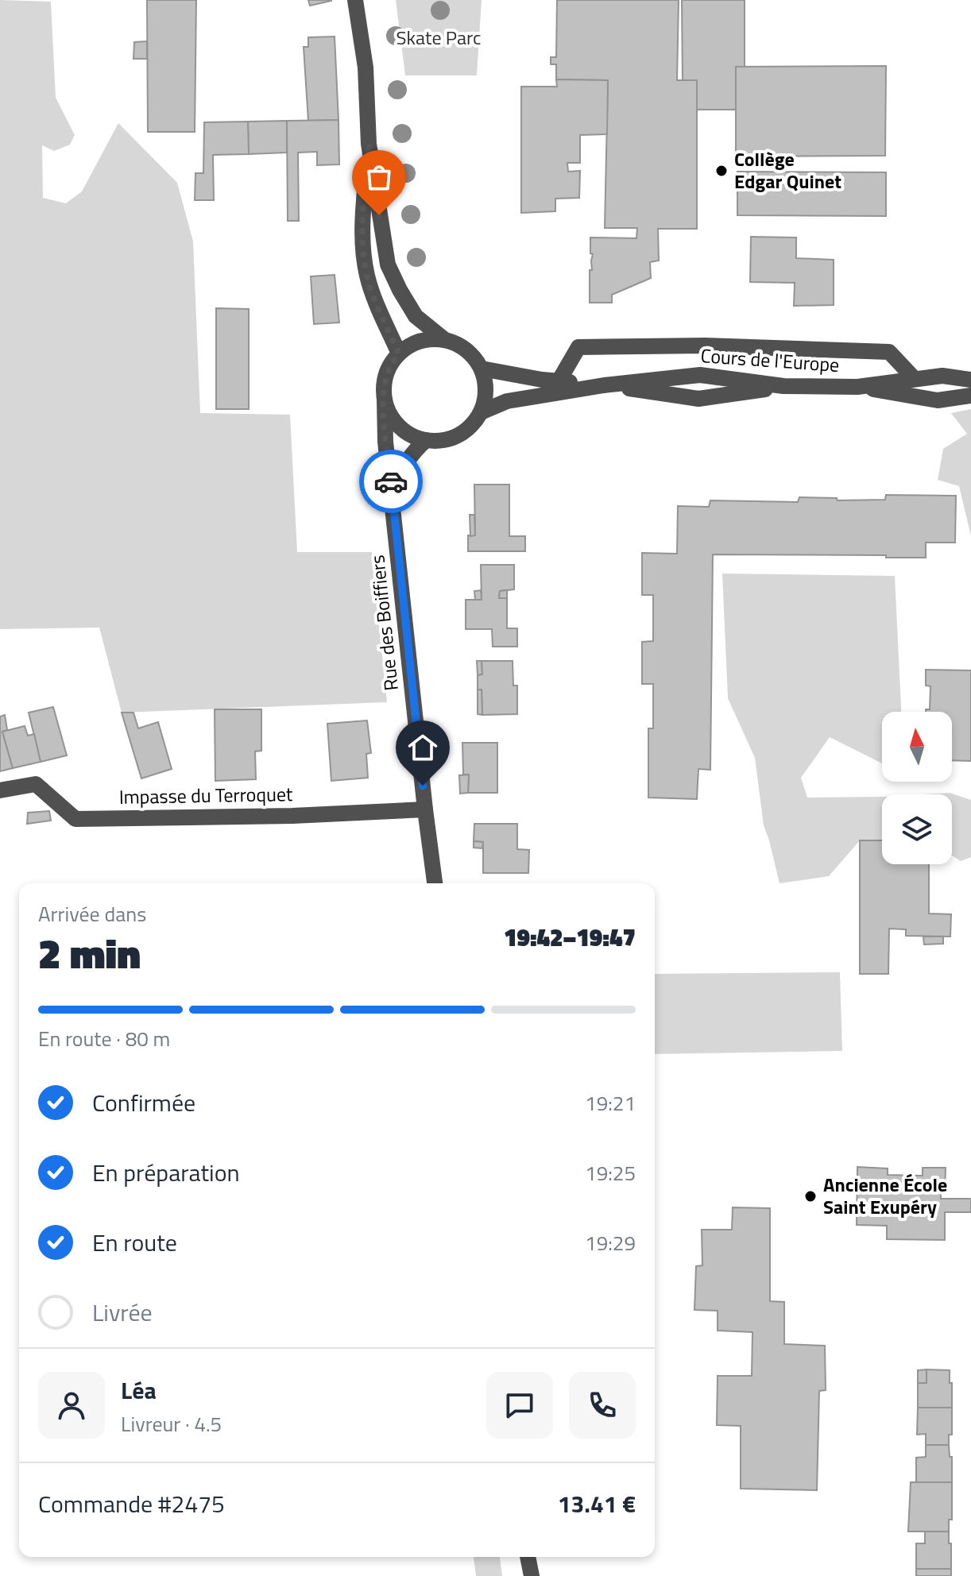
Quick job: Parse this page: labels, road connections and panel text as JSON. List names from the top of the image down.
{
  "streets": {
    "street": ["Cours de l'Europe", "Rue des Boiffiers", "Impasse du Terroquet"]
  },
  "crossings": [
    ["Cours de l'Europe", "Rue des Boiffiers"],
    ["Rue des Boiffiers", "Impasse du Terroquet"]
  ],
  "parks": ["Skate Parc"],
  "places": ["Collège Edgar Quinet", "Ancienne École Saint Exupéry"],
  "north": "top",
  "page": {
    "heading": ["2 min", "Arrivée dans", "19:42–19:47"],
    "panel": [
      "Léa",
      "Livreur · 4.5",
      "Commande #2475",
      "13.41 €"
    ],
    "bar": "En route · 80 m",
    "list": [
      ["Confirmée", "19:21"],
      ["En préparation", "19:25"],
      ["En route", "19:29"],
      "Livrée"
    ]
  }
}
